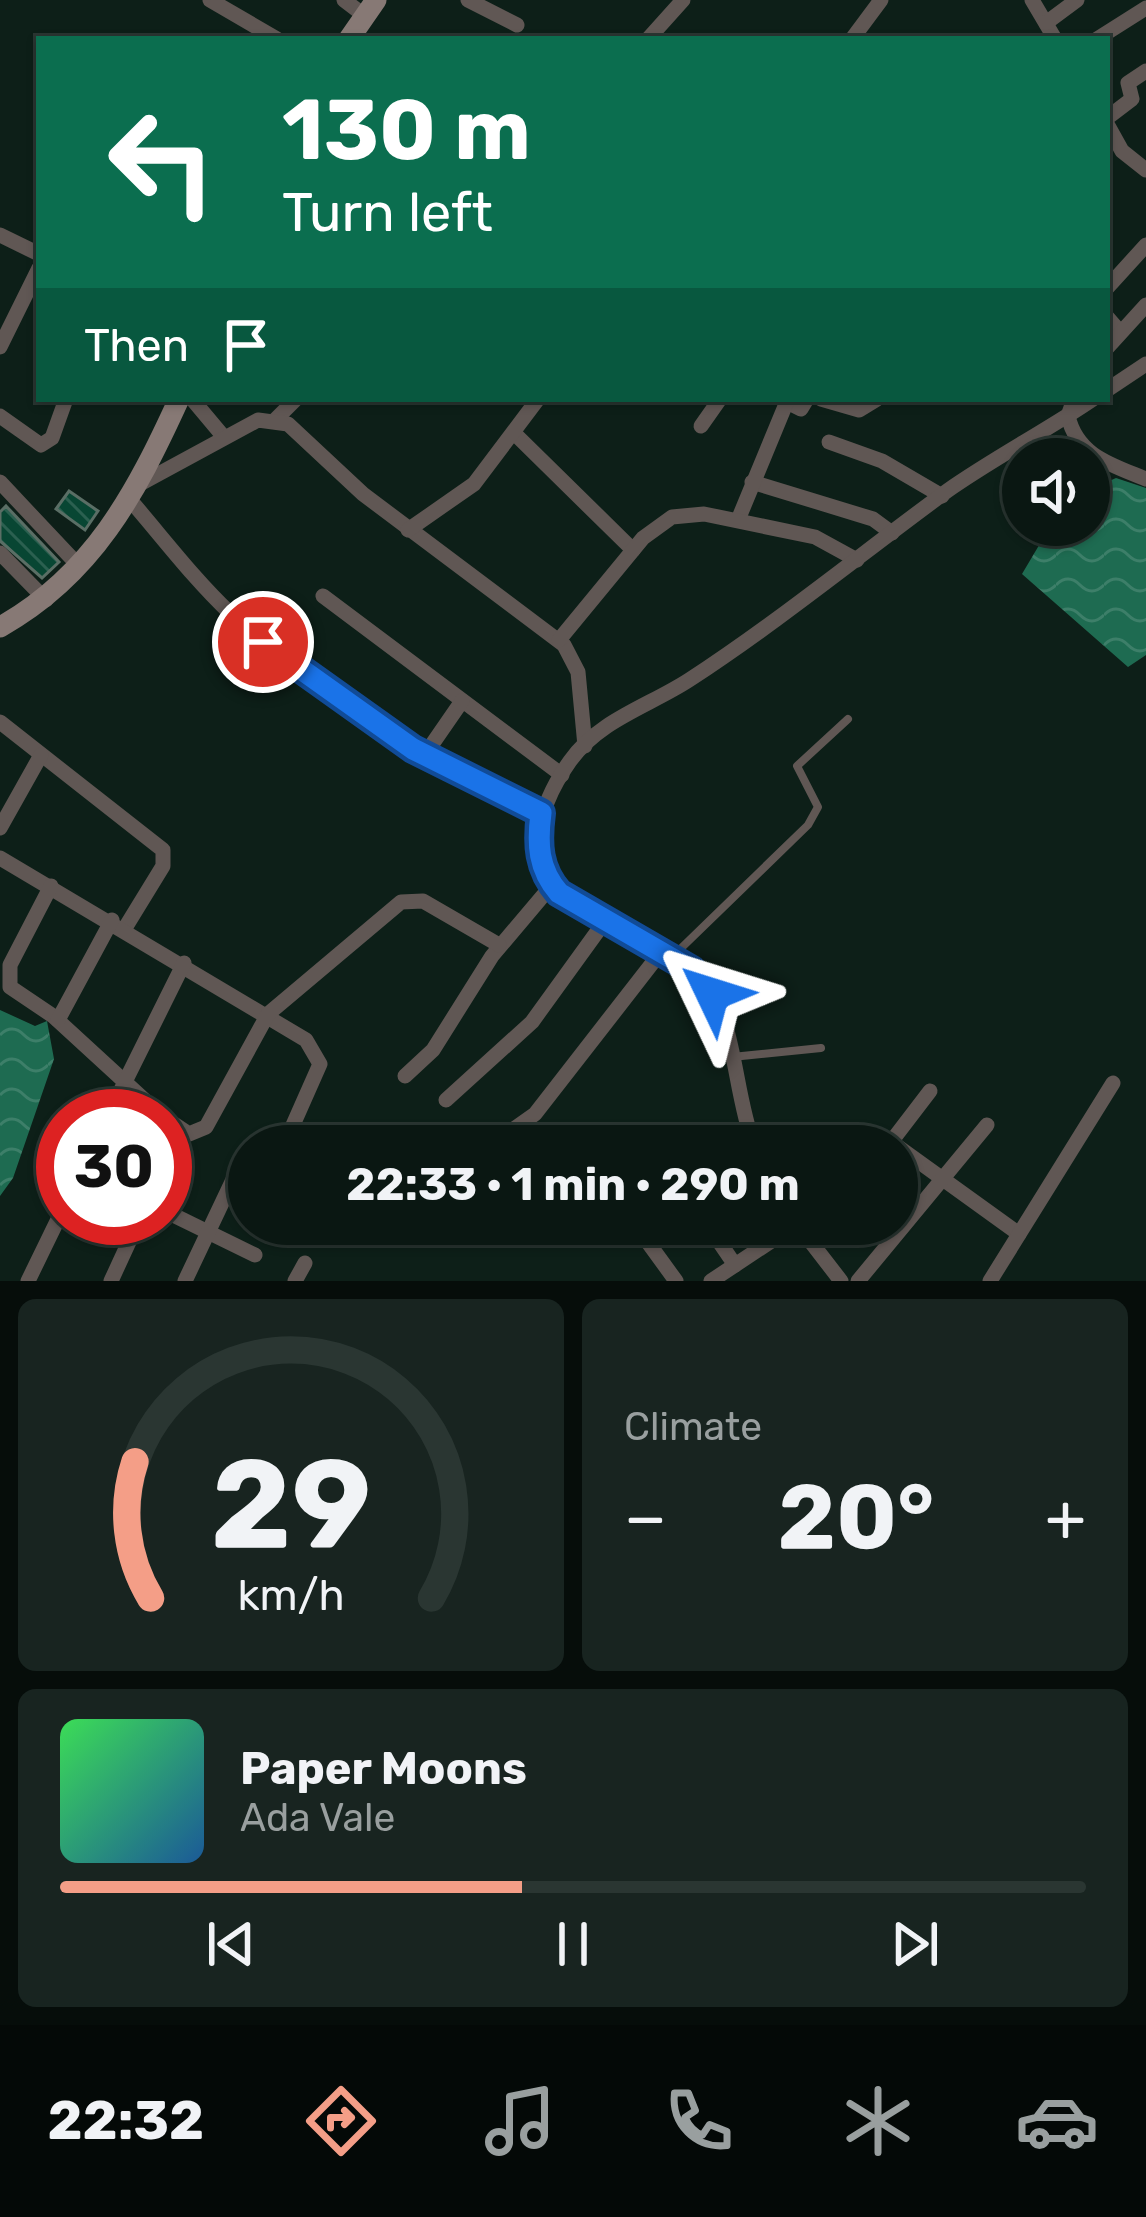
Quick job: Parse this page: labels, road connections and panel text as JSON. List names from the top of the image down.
{
  "page": {
    "turn": ["130 m", "Turn left"],
    "then": "Then",
    "limit": "30",
    "trip": "22:33 · 1 min · 290 m",
    "tile": "Climate",
    "heat": ["−", "20°", "+"],
    "song": ["Paper Moons", "Ada Vale"],
    "tabs": "22:32",
    "gauge": ["29", "km/h"]
  }
}
